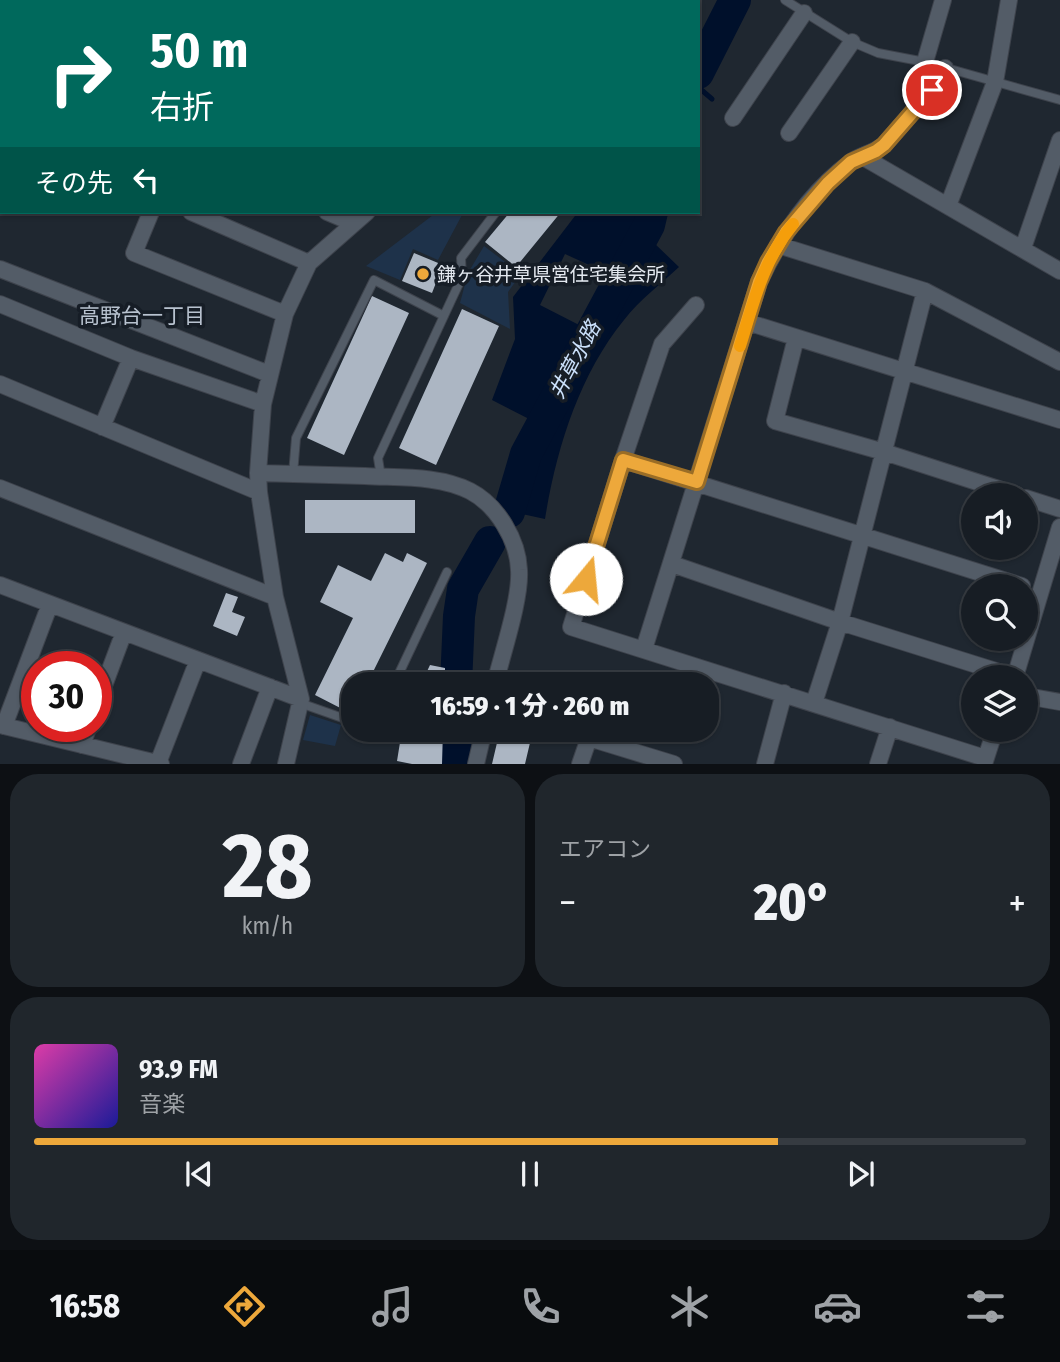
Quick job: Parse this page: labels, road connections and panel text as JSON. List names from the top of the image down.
{
  "districts": ["高野台一丁目"],
  "water": ["井草水路"],
  "places": ["鎌ヶ谷井草県営住宅集会所"],
  "page": {
    "turn": ["50 m", "右折"],
    "then": "その先",
    "limit": "30",
    "trip": "16:59 · 1 分 · 260 m",
    "tile": [
      ["28", "km/h"],
      "エアコン"
    ],
    "heat": ["−", "20°", "+"],
    "song": ["93.9 FM", "音楽"],
    "tabs": "16:58"
  }
}
